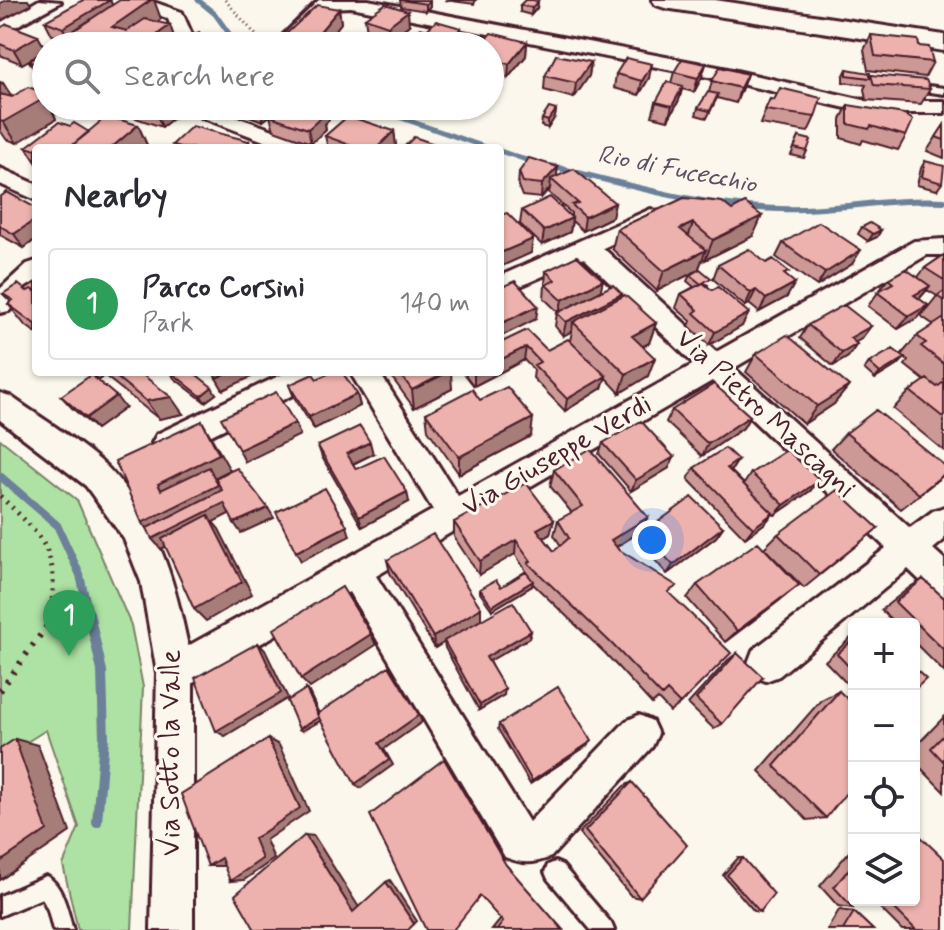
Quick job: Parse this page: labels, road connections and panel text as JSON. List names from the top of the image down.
{
  "streets": {
    "street": ["Via Pietro Mascagni", "Via Giuseppe Verdi", "Via Sotto la Valle"]
  },
  "crossings": [
    ["Via Pietro Mascagni", "Via Giuseppe Verdi"],
    ["Via Giuseppe Verdi", "Via Sotto la Valle"]
  ],
  "water": ["Rio di Fucecchio"],
  "page": {
    "search": "Search here",
    "heading": "Nearby",
    "list": [
      {
        "mark": "1",
        "name": "Parco Corsini",
        "note": "Park",
        "value": "140 m"
      }
    ],
    "pins": "1",
    "map_buttons": ["+", "−"]
  }
}
